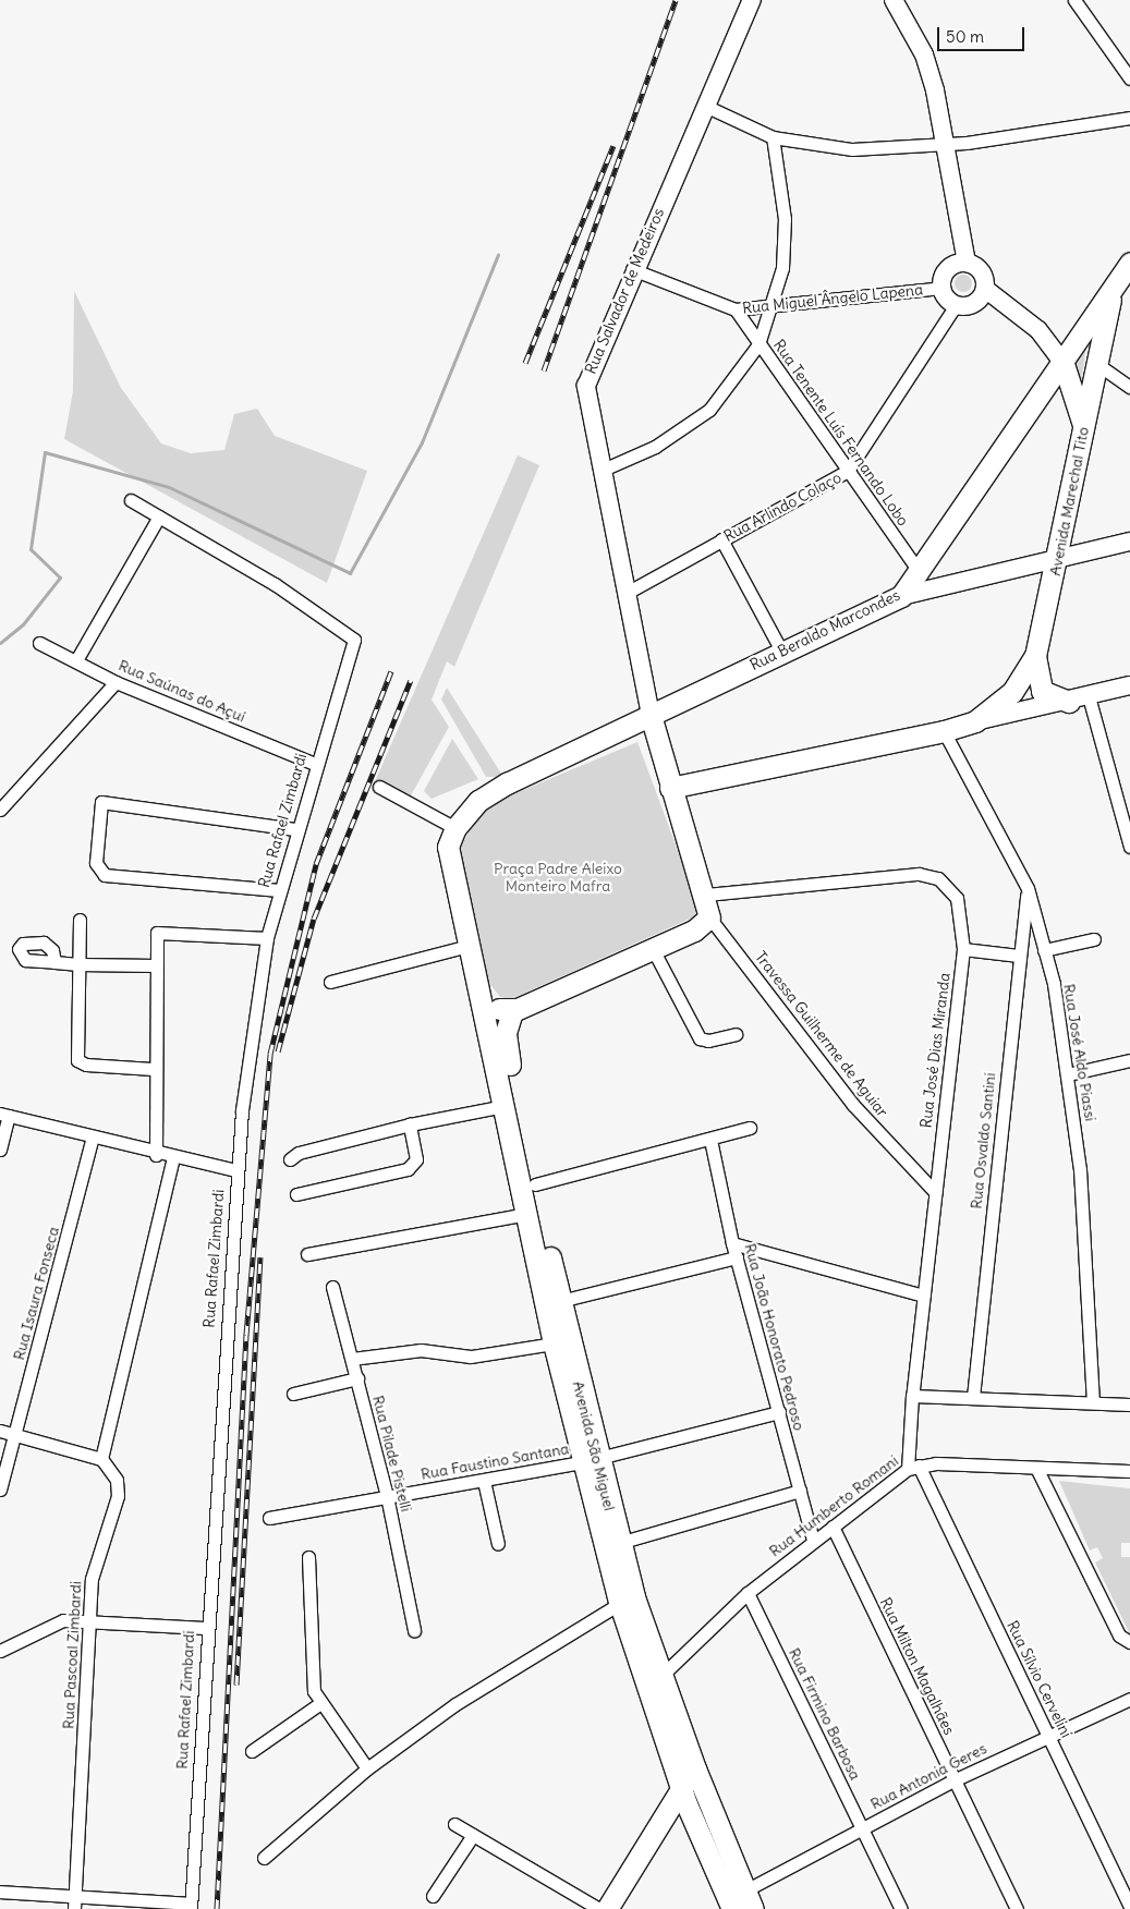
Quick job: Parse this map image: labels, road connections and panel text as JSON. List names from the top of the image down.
{
  "streets": {
    "main road": [
      "Rua Salvador de Medeiros",
      "Avenida Marechal Tito",
      "Rua Beraldo Marcondes",
      "Avenida São Miguel"
    ],
    "street": [
      "Rua Miguel Ângelo Lapena",
      "Rua Tenente Luís Fernando Lobo",
      "Rua Arlindo Colaço",
      "Rua Saúnas do Açuí",
      "Rua Rafael Zimbardi",
      "Travessa Guilherme de Aguiar",
      "Rua José Dias Miranda",
      "Rua José Aldo Piassi",
      "Rua Osvaldo Santini",
      "Rua Isaura Fonseca",
      "Rua João Honorato Pedroso",
      "Rua Pilade Pistelli",
      "Rua Faustino Santana",
      "Rua Humberto Romani",
      "Rua Pascoal Zimbardi",
      "Rua Milton Magalhães",
      "Rua Sílvio Cervelini",
      "Rua Firmino Barbosa",
      "Rua Antonia Geres"
    ]
  },
  "crossings": [
    ["Rua Salvador de Medeiros", "Rua Miguel Ângelo Lapena"],
    ["Rua Salvador de Medeiros", "Avenida Marechal Tito"],
    ["Rua Salvador de Medeiros", "Rua Arlindo Colaço"],
    ["Rua Salvador de Medeiros", "Rua Beraldo Marcondes"],
    ["Rua Miguel Ângelo Lapena", "Rua Tenente Luís Fernando Lobo"],
    ["Rua Miguel Ângelo Lapena", "Rua Arlindo Colaço"],
    ["Rua Tenente Luís Fernando Lobo", "Rua Arlindo Colaço"],
    ["Rua Tenente Luís Fernando Lobo", "Rua Beraldo Marcondes"],
    ["Avenida Marechal Tito", "Rua Beraldo Marcondes"],
    ["Avenida Marechal Tito", "Rua José Aldo Piassi"],
    ["Rua Beraldo Marcondes", "Avenida São Miguel"],
    ["Rua Saúnas do Açuí", "Rua Rafael Zimbardi"],
    ["Travessa Guilherme de Aguiar", "Rua José Dias Miranda"],
    ["Rua José Dias Miranda", "Rua Humberto Romani"],
    ["Rua José Dias Miranda", "Rua Sílvio Cervelini"],
    ["Rua José Aldo Piassi", "Rua Osvaldo Santini"],
    ["Rua João Honorato Pedroso", "Rua Faustino Santana"],
    ["Rua João Honorato Pedroso", "Rua Humberto Romani"],
    ["Avenida São Miguel", "Rua Faustino Santana"],
    ["Avenida São Miguel", "Rua Humberto Romani"],
    ["Avenida São Miguel", "Rua Antonia Geres"],
    ["Rua Pilade Pistelli", "Rua Faustino Santana"],
    ["Rua Humberto Romani", "Rua Milton Magalhães"],
    ["Rua Humberto Romani", "Rua Sílvio Cervelini"],
    ["Rua Humberto Romani", "Rua Firmino Barbosa"],
    ["Rua Milton Magalhães", "Rua Antonia Geres"],
    ["Rua Sílvio Cervelini", "Rua Antonia Geres"],
    ["Rua Firmino Barbosa", "Rua Antonia Geres"]
  ],
  "parks": ["Praça Padre Aleixo Monteiro Mafra"],
  "scale_bar": "50 m"
}
